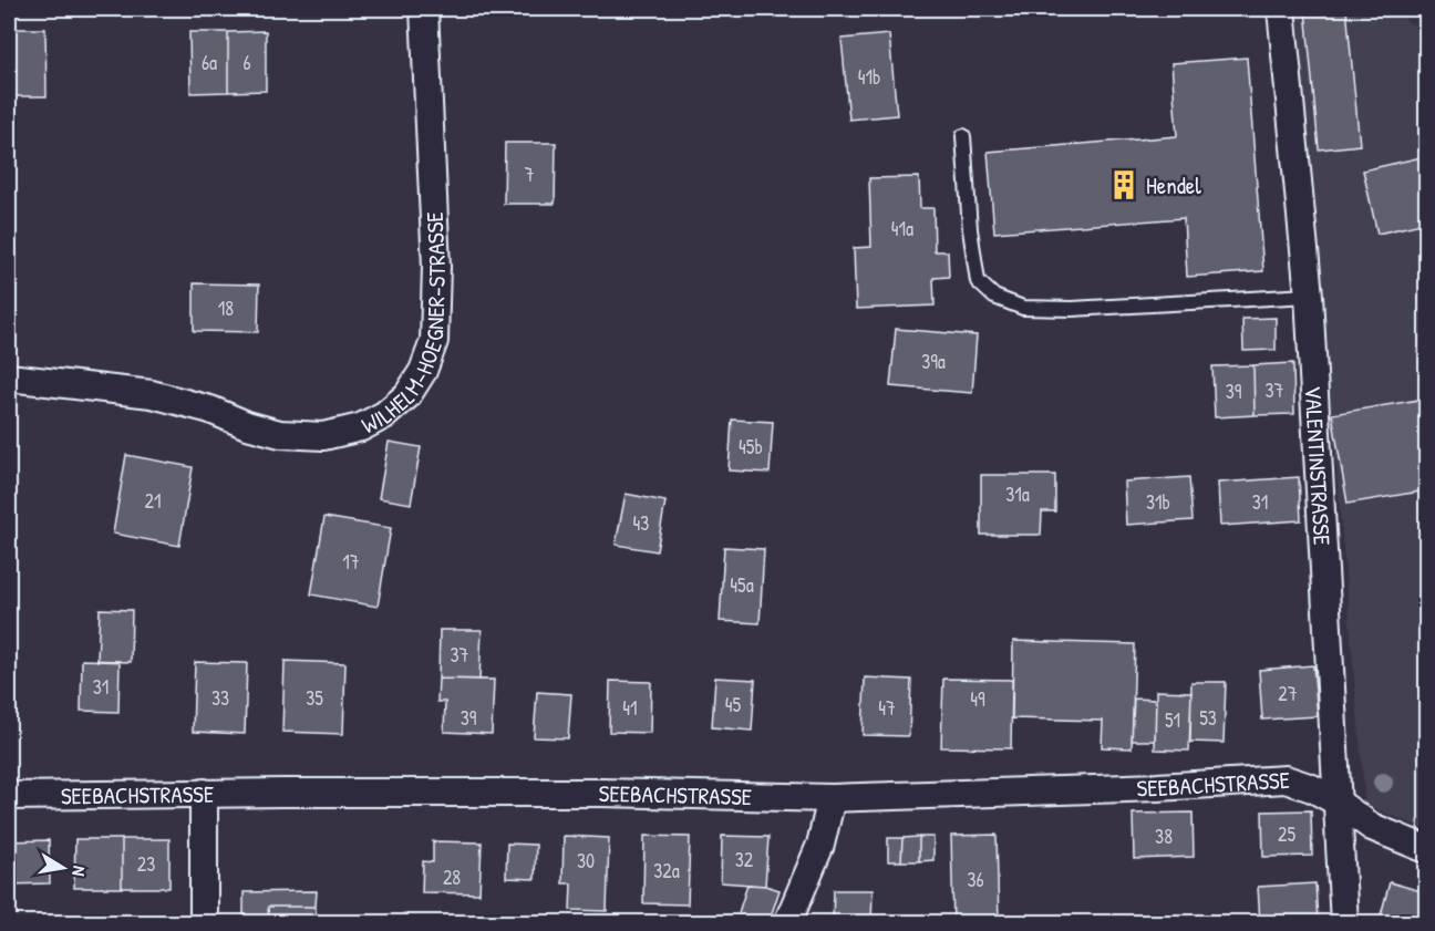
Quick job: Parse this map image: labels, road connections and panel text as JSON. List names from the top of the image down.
{
  "streets": {
    "street": ["WILHELM-HOEGNER-STRASSE", "VALENTINSTRASSE", "SEEBACHSTRASSE"]
  },
  "crossings": [
    ["VALENTINSTRASSE", "SEEBACHSTRASSE"]
  ],
  "places": {
    "building": ["Hendel"]
  },
  "house_numbers": [
    "6a",
    "6",
    "41b",
    "7",
    "41a",
    "18",
    "39a",
    "37",
    "39",
    "45b",
    "31a",
    "21",
    "31b",
    "31",
    "43",
    "17",
    "45a",
    "37",
    "31",
    "27",
    "33",
    "35",
    "49",
    "45",
    "41",
    "47",
    "39",
    "53",
    "51",
    "25",
    "38",
    "32",
    "30",
    "23",
    "32a",
    "28",
    "36"
  ],
  "north": "right"
}
